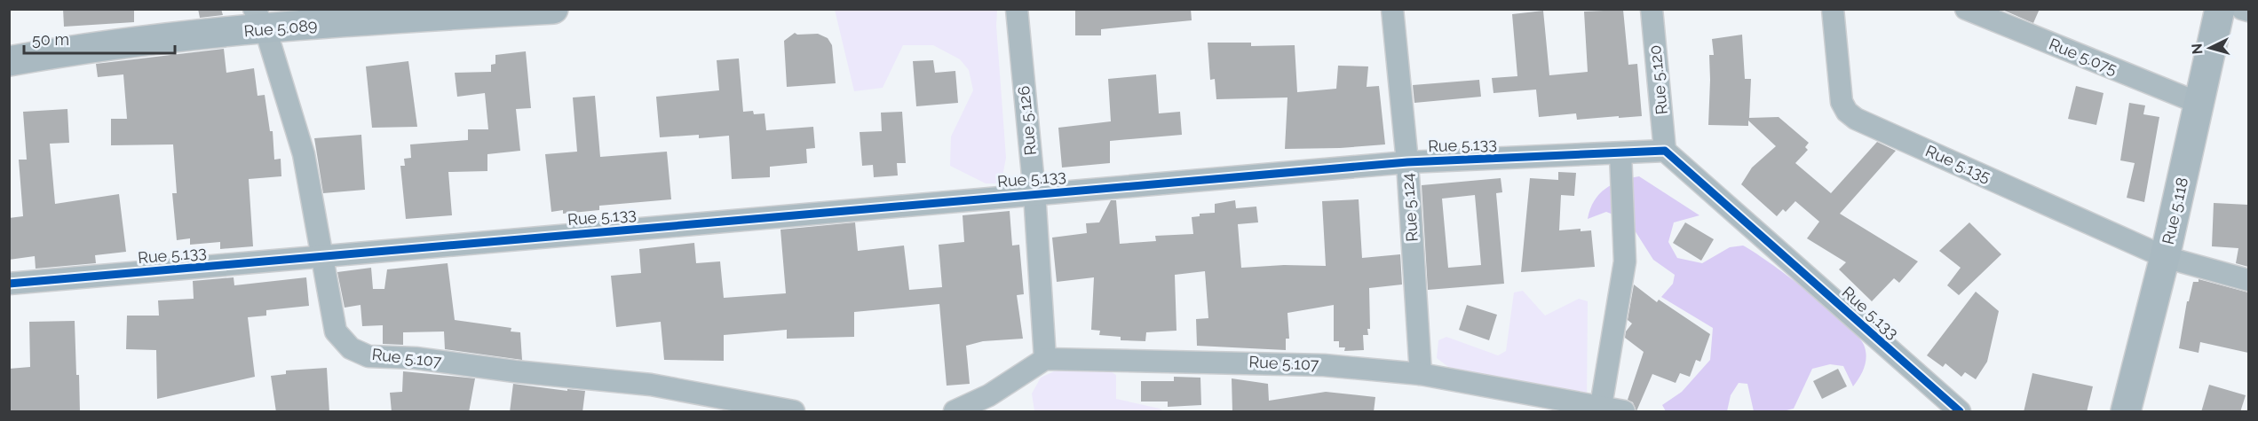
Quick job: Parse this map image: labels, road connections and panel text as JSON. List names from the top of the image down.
{
  "streets": {
    "street": [
      "Rue 5.089",
      "Rue 5.075",
      "Rue 5.120",
      "Rue 5.126",
      "Rue 5.133",
      "Rue 5.135",
      "Rue 5.124",
      "Rue 5.118",
      "Rue 5.107"
    ]
  },
  "crossings": [
    ["Rue 5.089", "Rue 5.107"],
    ["Rue 5.075", "Rue 5.118"],
    ["Rue 5.120", "Rue 5.133"],
    ["Rue 5.126", "Rue 5.133"],
    ["Rue 5.126", "Rue 5.107"],
    ["Rue 5.133", "Rue 5.124"],
    ["Rue 5.133", "Rue 5.107"],
    ["Rue 5.135", "Rue 5.118"],
    ["Rue 5.124", "Rue 5.107"]
  ],
  "scale_bar": "50 m",
  "north": "left"
}
